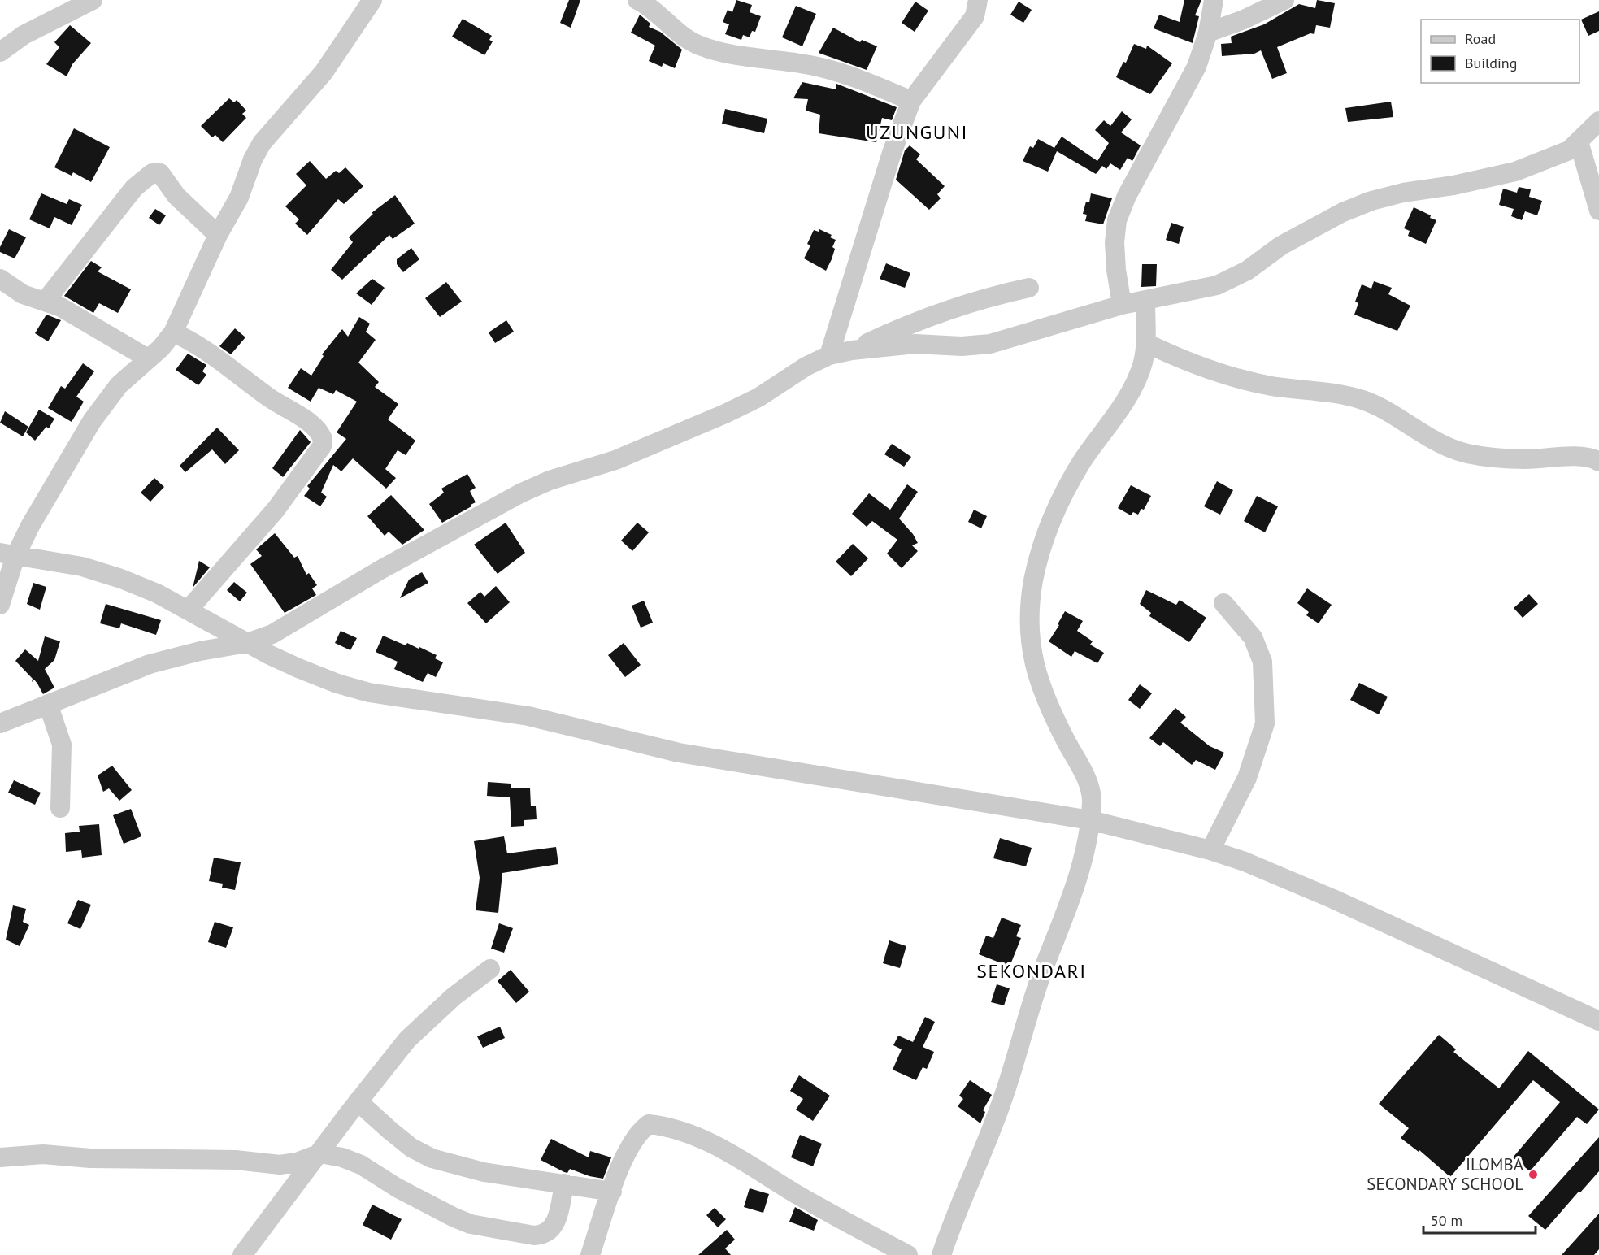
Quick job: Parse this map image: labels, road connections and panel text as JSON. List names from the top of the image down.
{
  "districts": ["UZUNGUNI", "SEKONDARI"],
  "places": ["ILOMBA SECONDARY SCHOOL"],
  "legend": ["Road", "Building"],
  "scale_bar": "50 m"
}
